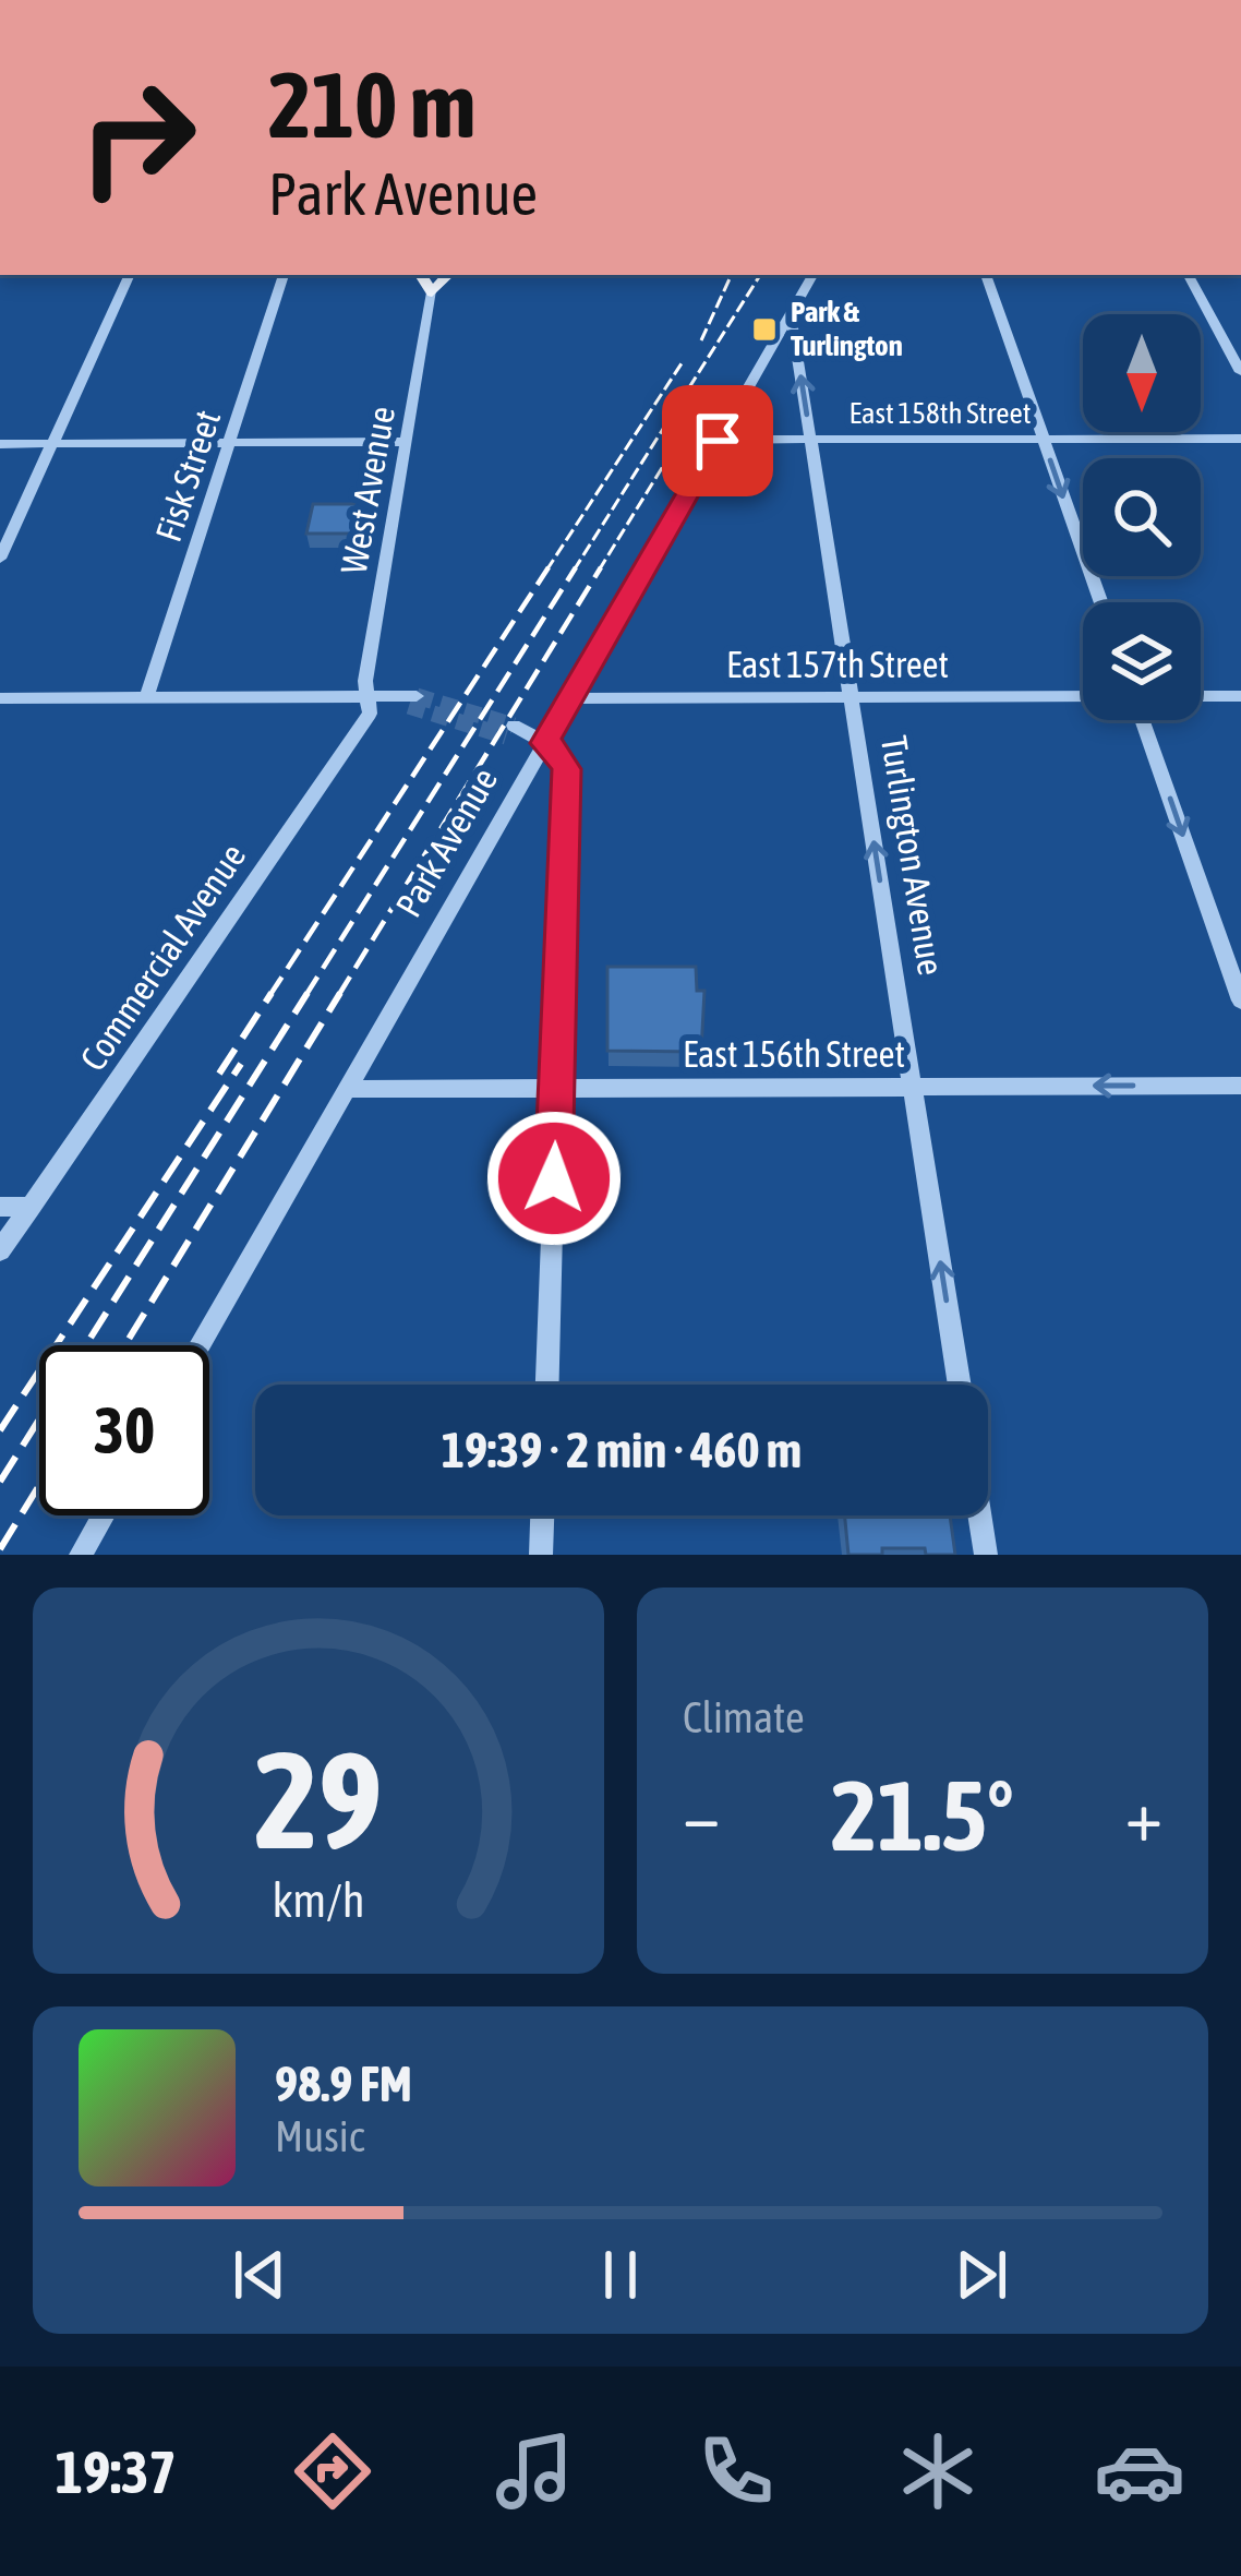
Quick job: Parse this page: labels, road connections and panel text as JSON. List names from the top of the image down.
{
  "streets": {
    "street": [
      "East 158th Street",
      "Fisk Street",
      "West Avenue",
      "East 157th Street",
      "Park Avenue",
      "Turlington Avenue",
      "Commercial Avenue",
      "East 156th Street"
    ]
  },
  "crossings": [
    ["East 158th Street", "Park Avenue"],
    ["East 158th Street", "Turlington Avenue"],
    ["West Avenue", "Commercial Avenue"],
    ["East 157th Street", "Park Avenue"],
    ["East 157th Street", "Turlington Avenue"],
    ["Park Avenue", "Turlington Avenue"],
    ["Park Avenue", "East 156th Street"],
    ["Turlington Avenue", "East 156th Street"]
  ],
  "one_way": ["Turlington Avenue", "East 156th Street"],
  "places": {
    "transit": ["Park & Turlington"]
  },
  "north": "bottom",
  "page": {
    "turn": ["210 m", "Park Avenue"],
    "limit": "30",
    "trip": "19:39 · 2 min · 460 m",
    "tile": "Climate",
    "heat": ["−", "21.5°", "+"],
    "song": ["98.9 FM", "Music"],
    "tabs": "19:37",
    "gauge": ["29", "km/h"]
  }
}
